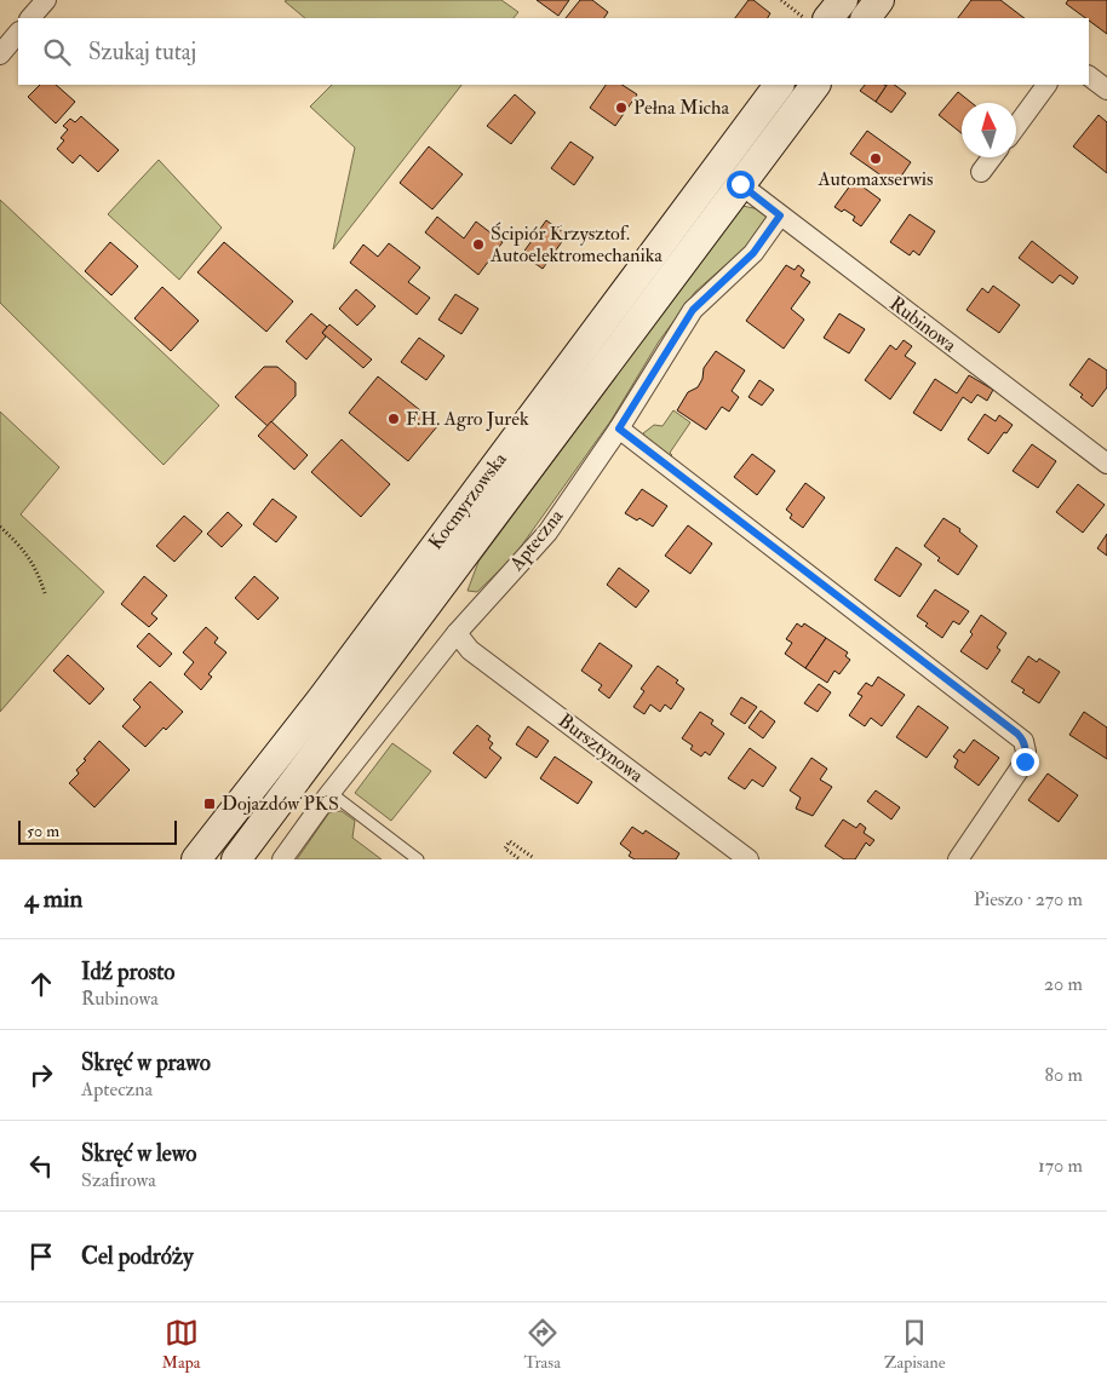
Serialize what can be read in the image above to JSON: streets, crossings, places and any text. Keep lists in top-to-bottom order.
{
  "streets": {
    "main road": ["Kocmyrzowska"],
    "street": ["Rubinowa", "Apteczna", "Bursztynowa"]
  },
  "crossings": [
    ["Rubinowa", "Kocmyrzowska"],
    ["Rubinowa", "Apteczna"],
    ["Apteczna", "Bursztynowa"]
  ],
  "places": {
    "other": [
      "Pełna Micha",
      "Automaxserwis",
      "Ścipiór Krzysztof. Autoelektromechanika",
      "F.H. Agro Jurek"
    ],
    "transit": ["Dojazdów PKS"]
  },
  "scale_bar": "50 m",
  "north": "top",
  "page": {
    "search": "Szukaj tutaj",
    "scale": "50 m",
    "heading": ["4 min", "Pieszo · 270 m"],
    "list": [
      ["Idź prosto", "Rubinowa", "20 m"],
      ["Skręć w prawo", "Apteczna", "80 m"],
      ["Skręć w lewo", "Szafirowa", "170 m"],
      "Cel podróży"
    ],
    "nav": ["Mapa", "Trasa", "Zapisane"]
  }
}
